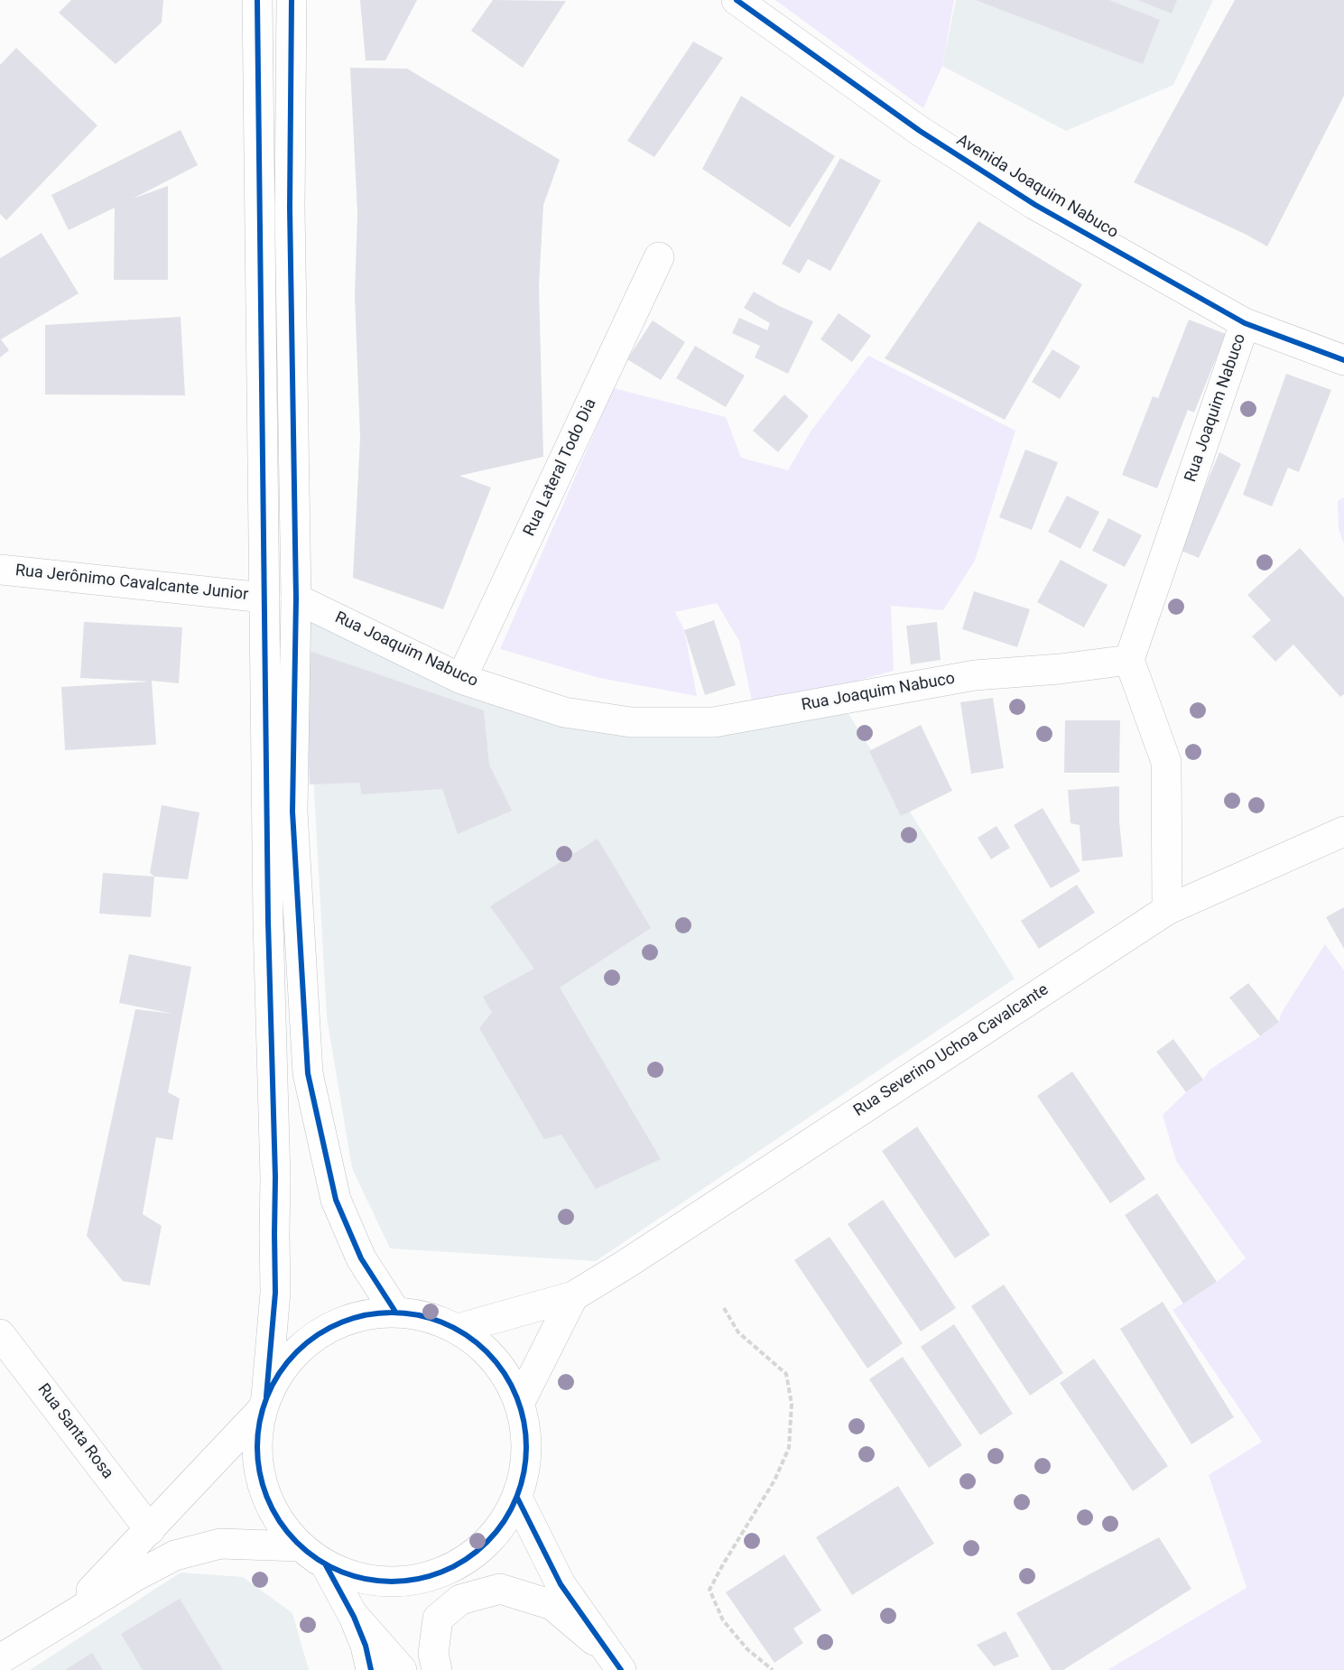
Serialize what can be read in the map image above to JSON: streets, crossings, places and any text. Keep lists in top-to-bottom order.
{
  "streets": {
    "main road": [
      "Avenida Joaquim Nabuco",
      "Rua Joaquim Nabuco",
      "Rua Lateral Todo Dia",
      "Rua Jerônimo Cavalcante Junior",
      "Rua Severino Uchoa Cavalcante",
      "Rua Santa Rosa"
    ]
  },
  "crossings": [
    ["Avenida Joaquim Nabuco", "Rua Joaquim Nabuco"],
    ["Rua Joaquim Nabuco", "Rua Lateral Todo Dia"]
  ]
}
